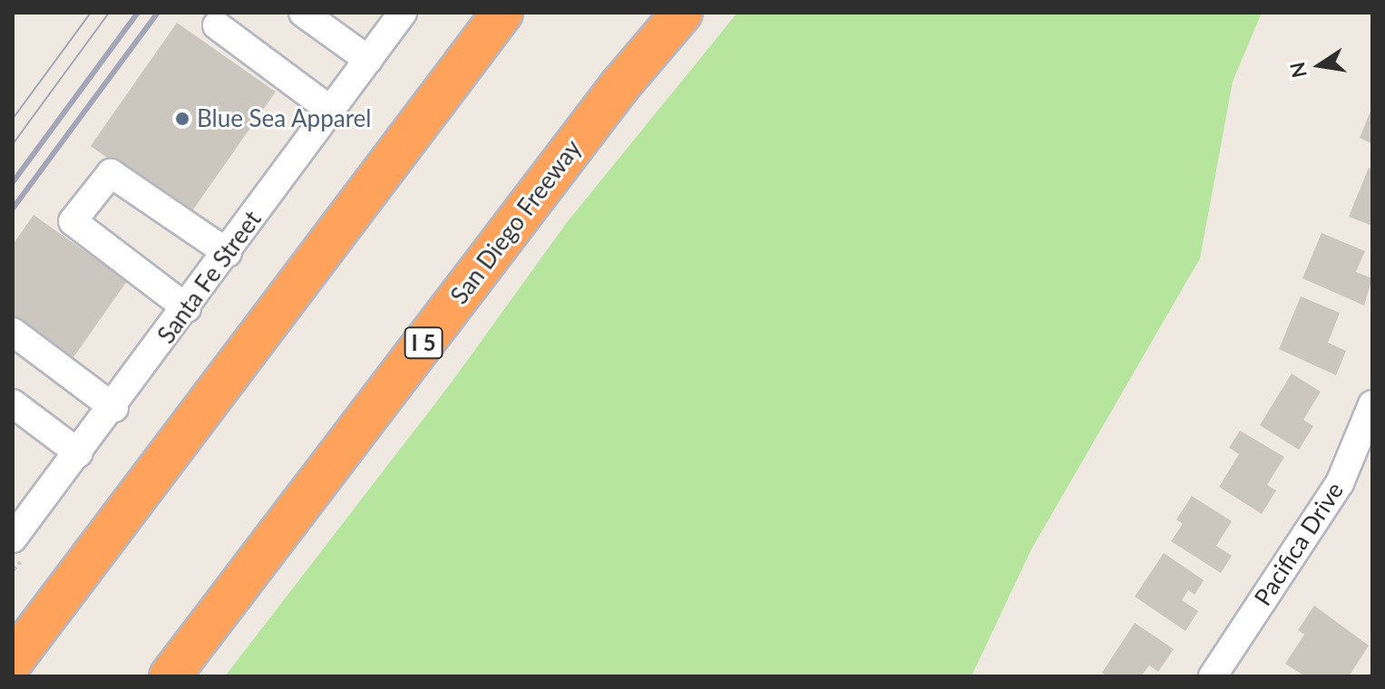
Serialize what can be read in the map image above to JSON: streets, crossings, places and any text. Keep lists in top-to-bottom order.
{
  "streets": {
    "highway": ["San Diego Freeway", "I 5"],
    "street": ["Santa Fe Street", "Pacifica Drive"]
  },
  "places": ["Blue Sea Apparel"],
  "north": "left"
}
